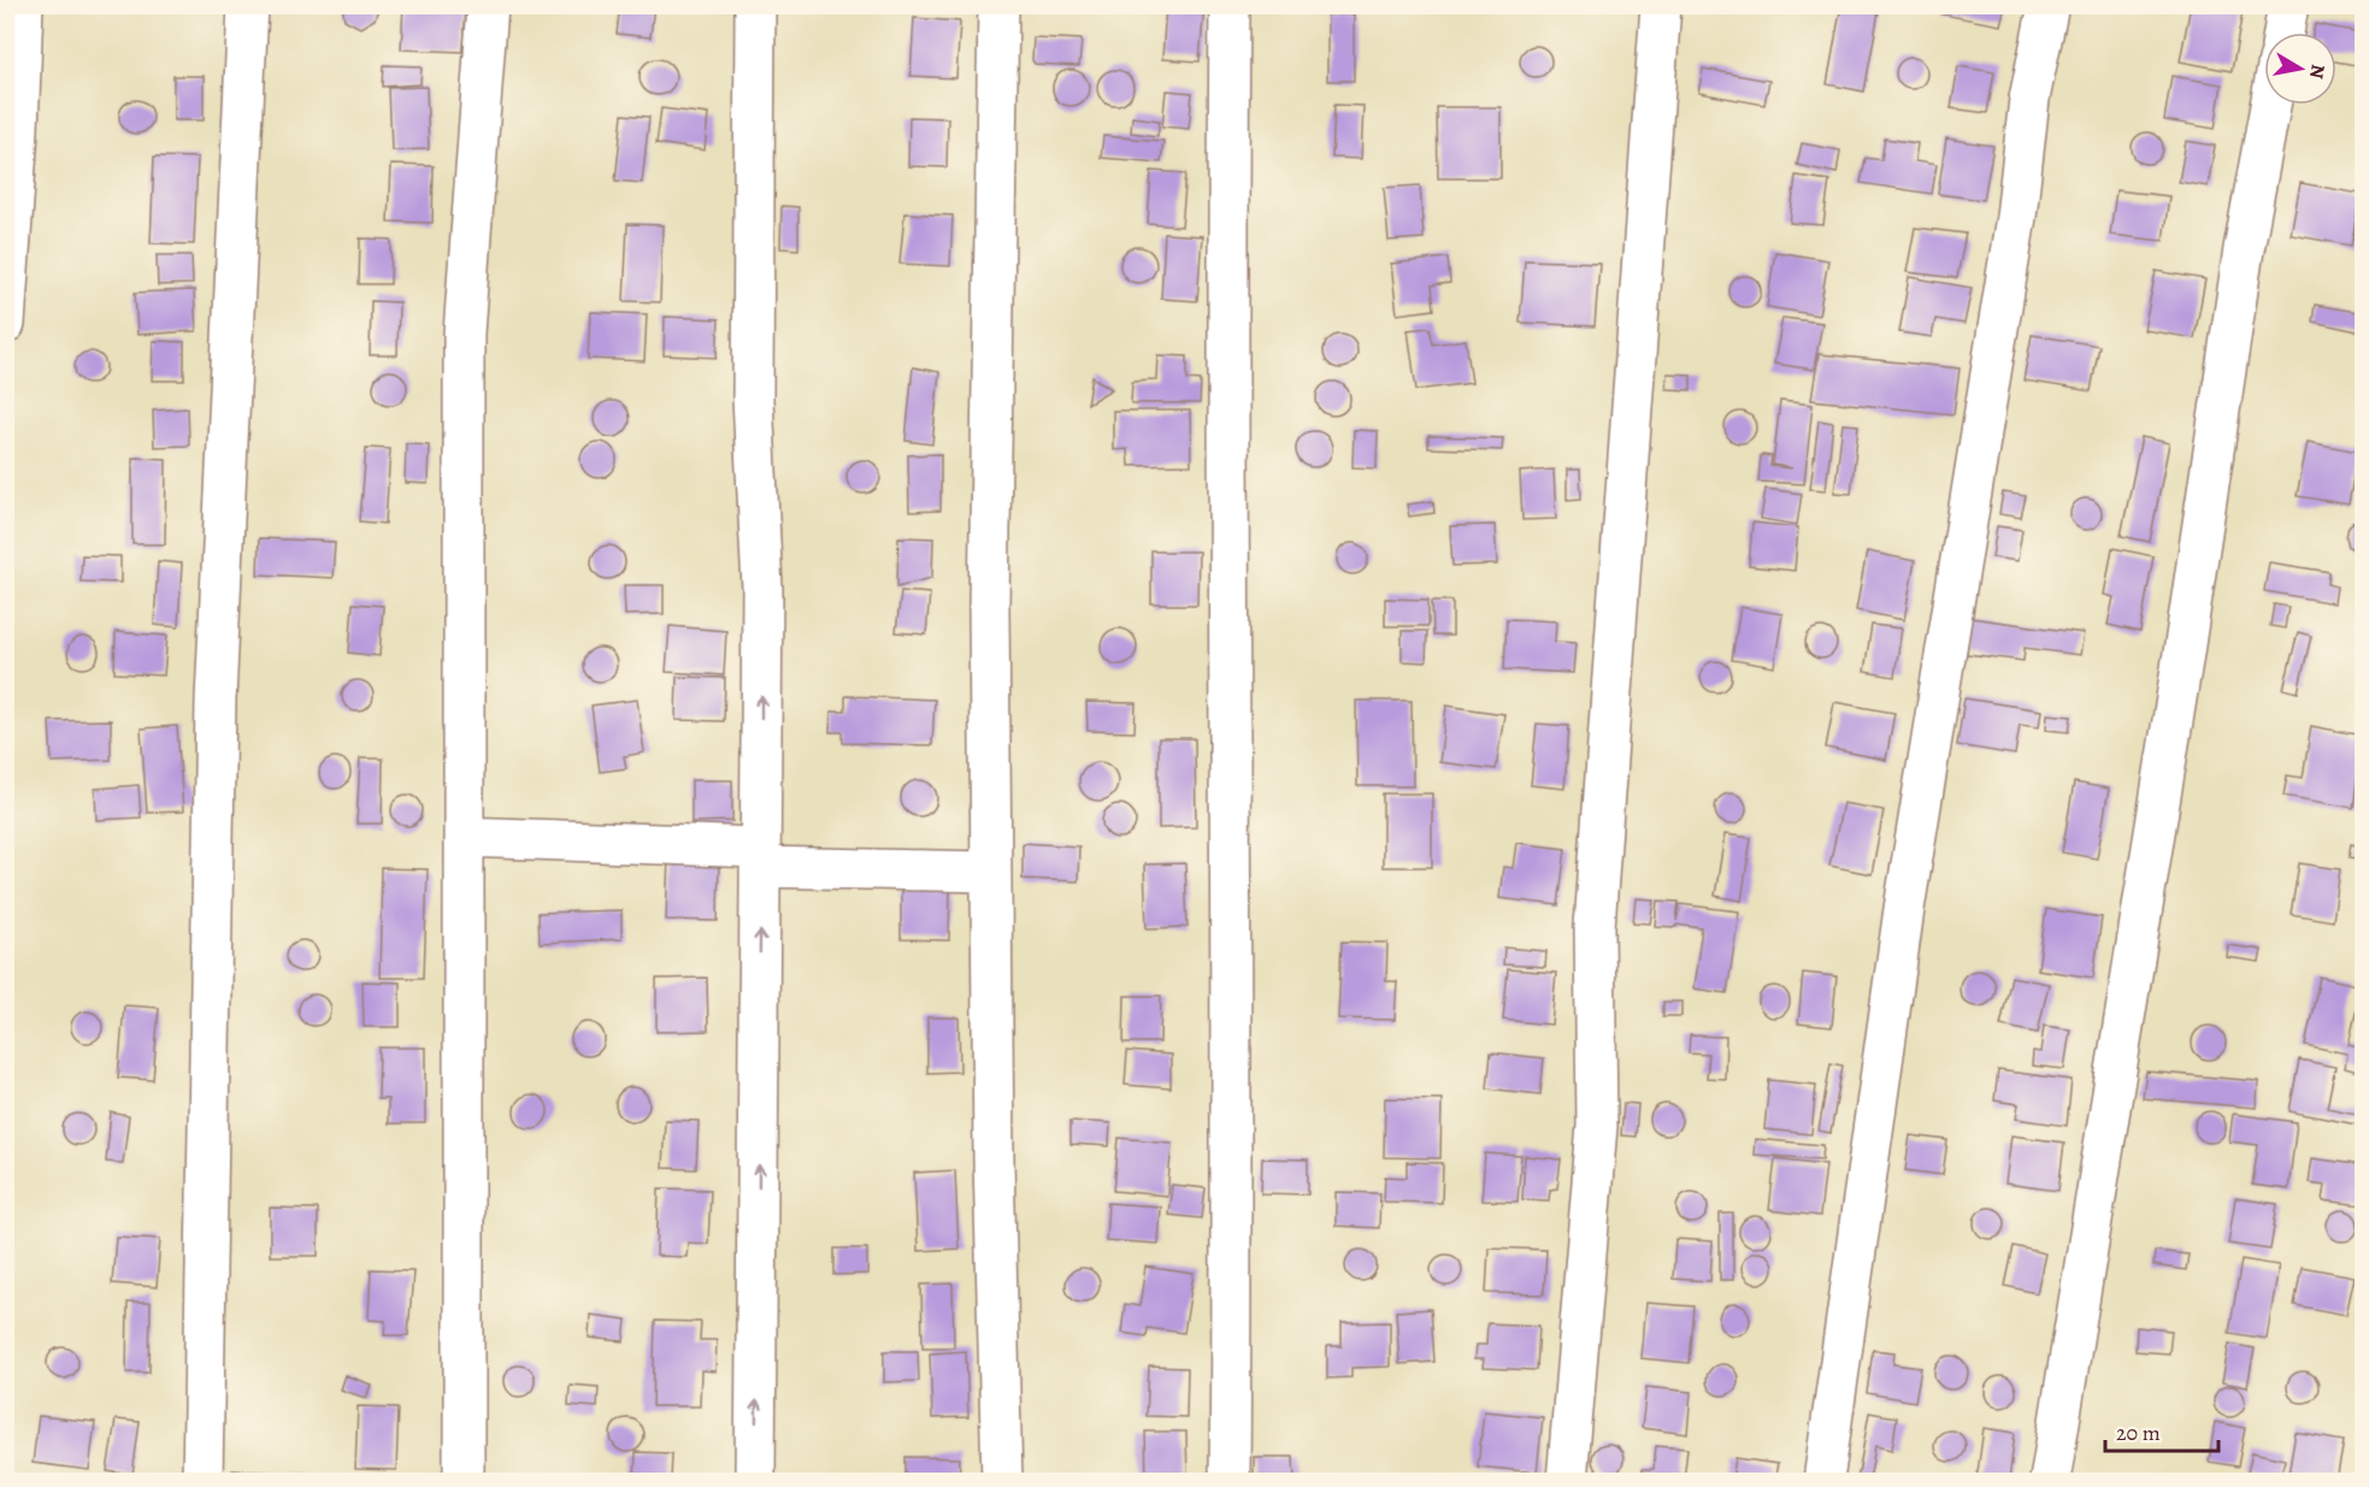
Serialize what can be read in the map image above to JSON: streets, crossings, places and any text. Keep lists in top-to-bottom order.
{
  "scale_bar": "20 m",
  "north": "right"
}
